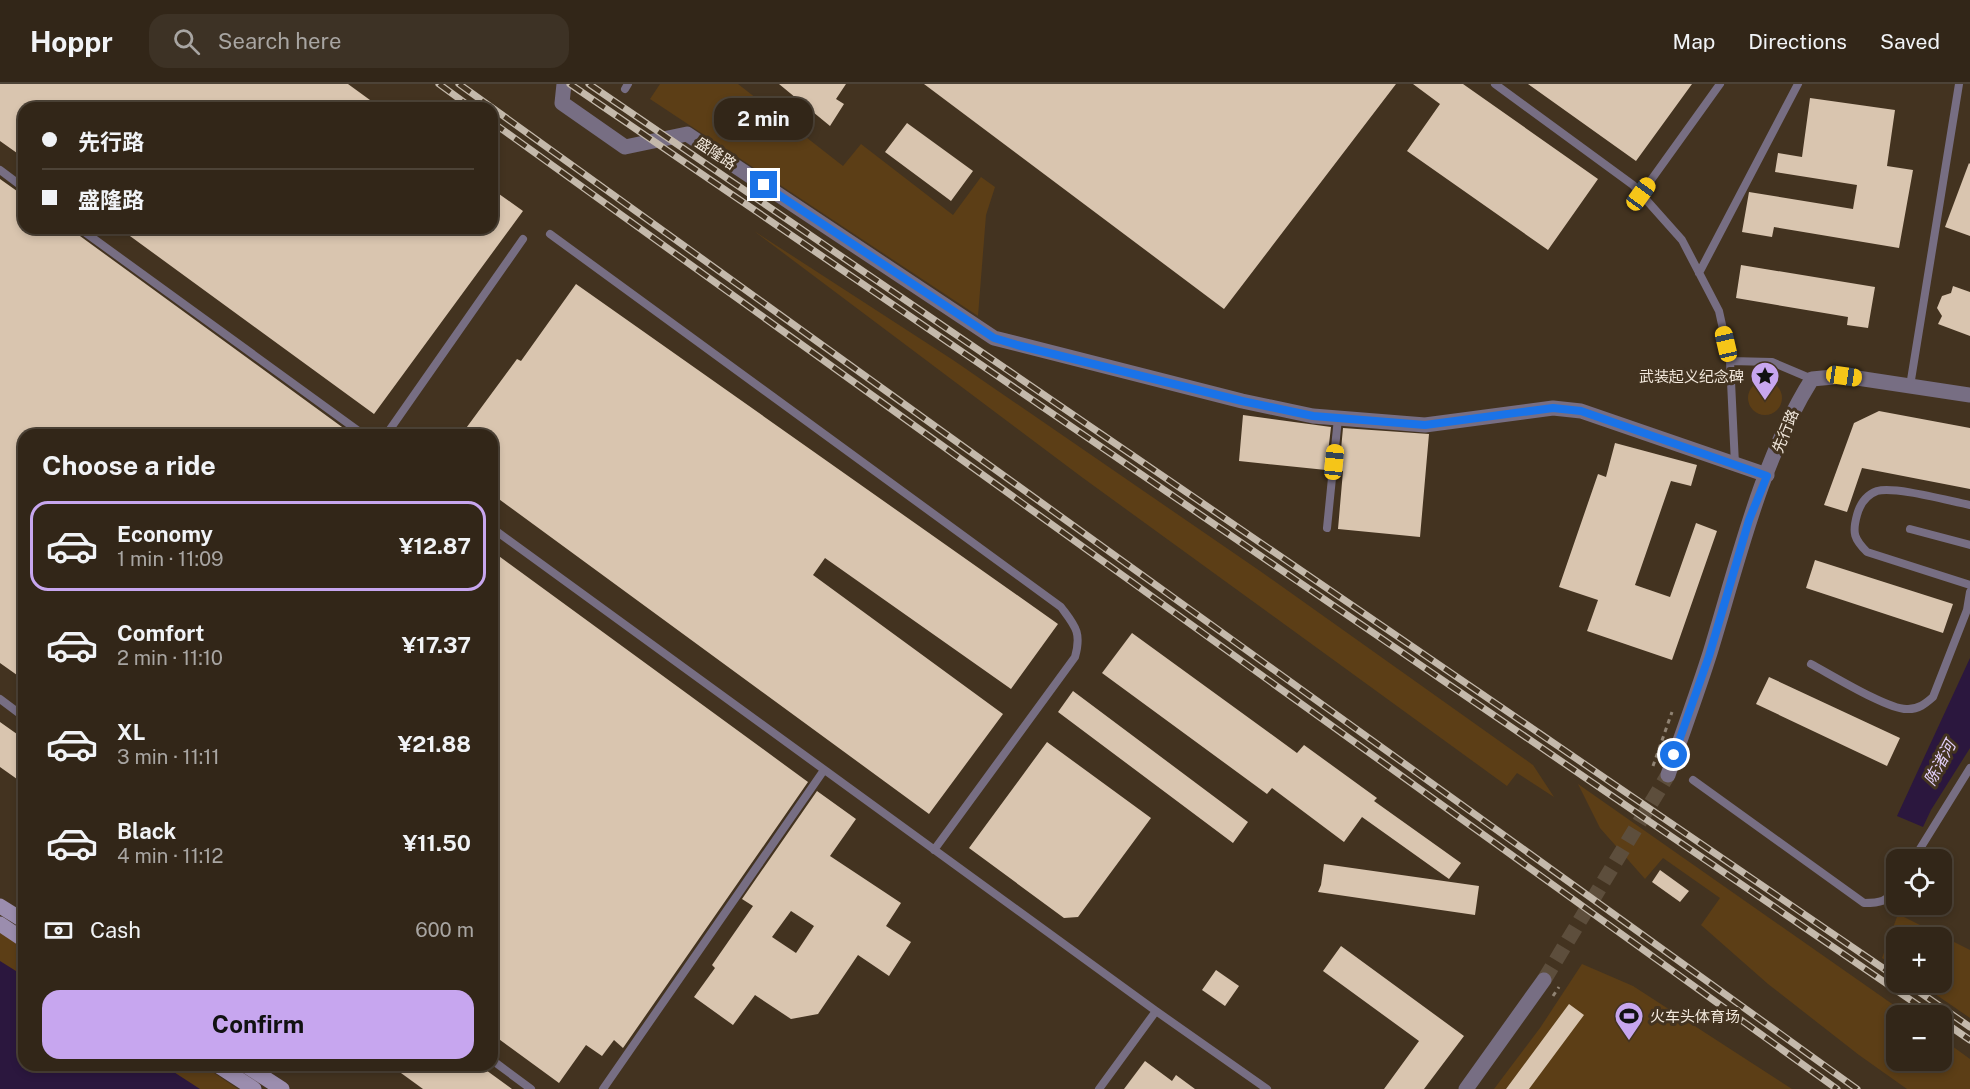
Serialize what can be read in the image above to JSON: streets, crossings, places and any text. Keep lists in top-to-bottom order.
{
  "streets": {
    "street": ["盛隆路", "先行路"]
  },
  "crossings": [
    ["盛隆路", "先行路"]
  ],
  "water": ["陈渚河"],
  "places": {
    "place": ["武装起义纪念碑"],
    "sports": ["火车头体育场"]
  },
  "page": {
    "header": "Hoppr",
    "search": "Search here",
    "nav": ["Map", "Directions", "Saved"],
    "bubble": "2 min",
    "banner": ["先行路", "盛隆路"],
    "heading": "Choose a ride",
    "list": [
      {
        "name": "Economy",
        "note": "1 min · 11:09",
        "value": "¥12.87"
      },
      {
        "name": "Comfort",
        "note": "2 min · 11:10",
        "value": "¥17.37"
      },
      {
        "name": "XL",
        "note": "3 min · 11:11",
        "value": "¥21.88"
      },
      {
        "name": "Black",
        "note": "4 min · 11:12",
        "value": "¥11.50"
      }
    ],
    "map_buttons": ["+", "−"],
    "pay": ["Cash", "600 m"],
    "buttons": "Confirm"
  }
}
